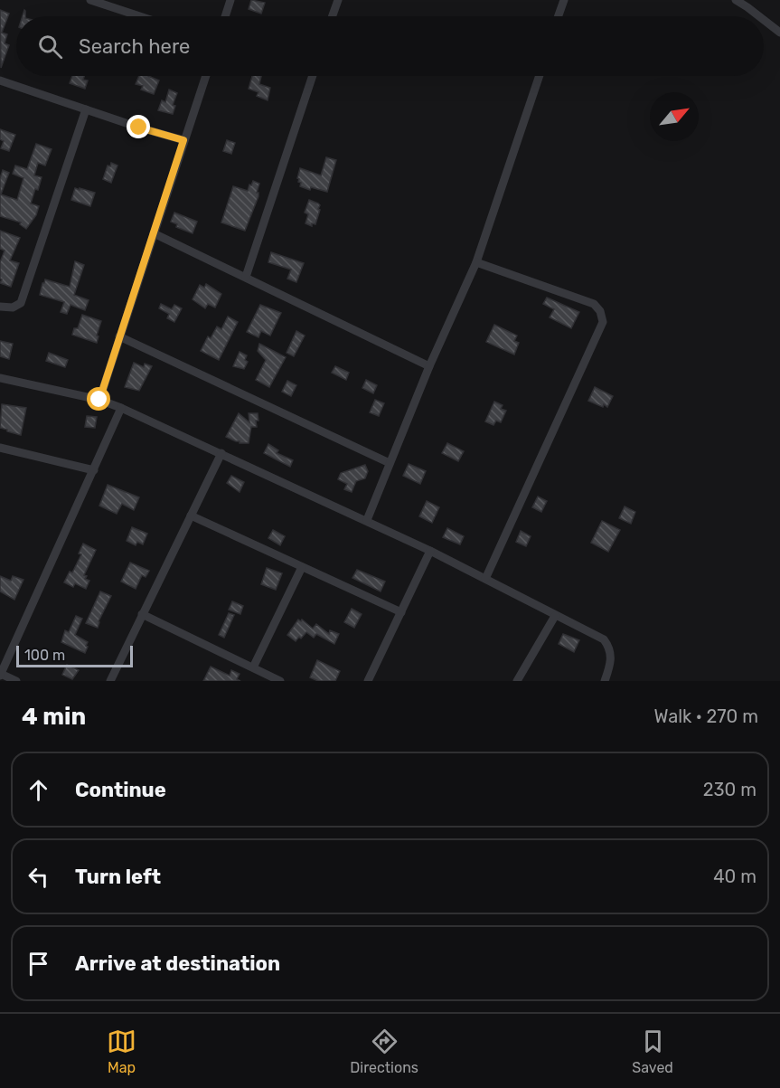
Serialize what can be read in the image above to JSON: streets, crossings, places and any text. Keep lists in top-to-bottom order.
{
  "scale_bar": "100 m",
  "north": "top right",
  "page": {
    "search": "Search here",
    "scale": "100 m",
    "heading": ["4 min", "Walk · 270 m"],
    "list": [
      ["Continue", "230 m"],
      ["Turn left", "40 m"],
      "Arrive at destination"
    ],
    "nav": ["Map", "Directions", "Saved"]
  }
}
